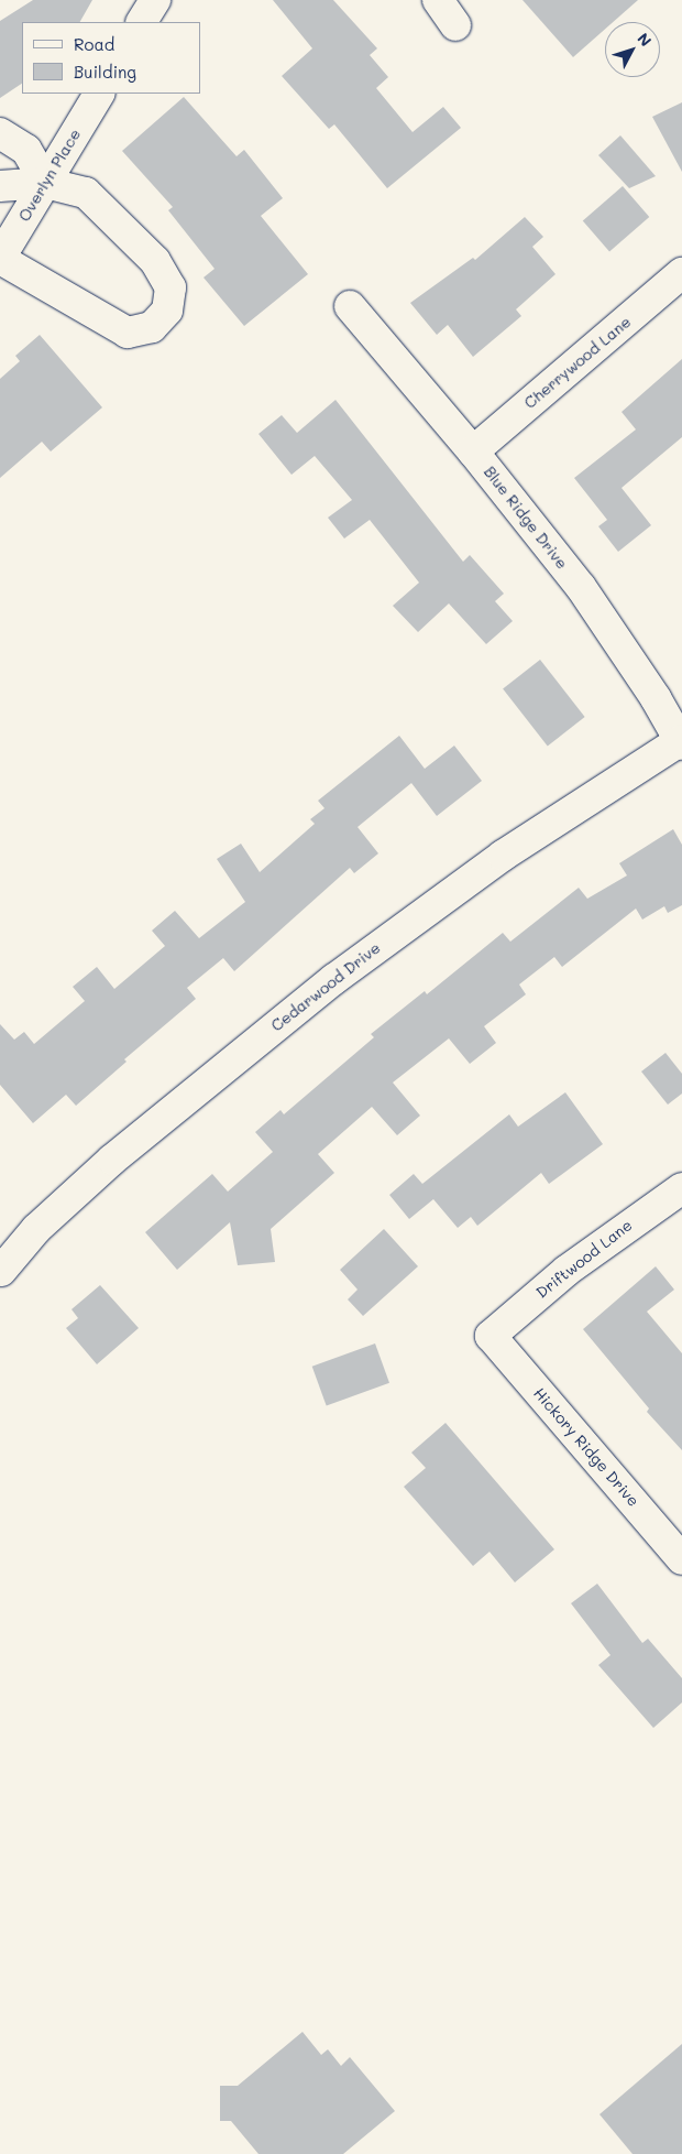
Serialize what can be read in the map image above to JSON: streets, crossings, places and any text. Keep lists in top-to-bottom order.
{
  "streets": {
    "street": [
      "Overlyn Place",
      "Cherrywood Lane",
      "Blue Ridge Drive",
      "Cedarwood Drive",
      "Driftwood Lane",
      "Hickory Ridge Drive"
    ]
  },
  "crossings": [
    ["Cherrywood Lane", "Blue Ridge Drive"],
    ["Blue Ridge Drive", "Cedarwood Drive"],
    ["Driftwood Lane", "Hickory Ridge Drive"]
  ],
  "legend": ["Road", "Building"],
  "north": "top right"
}
